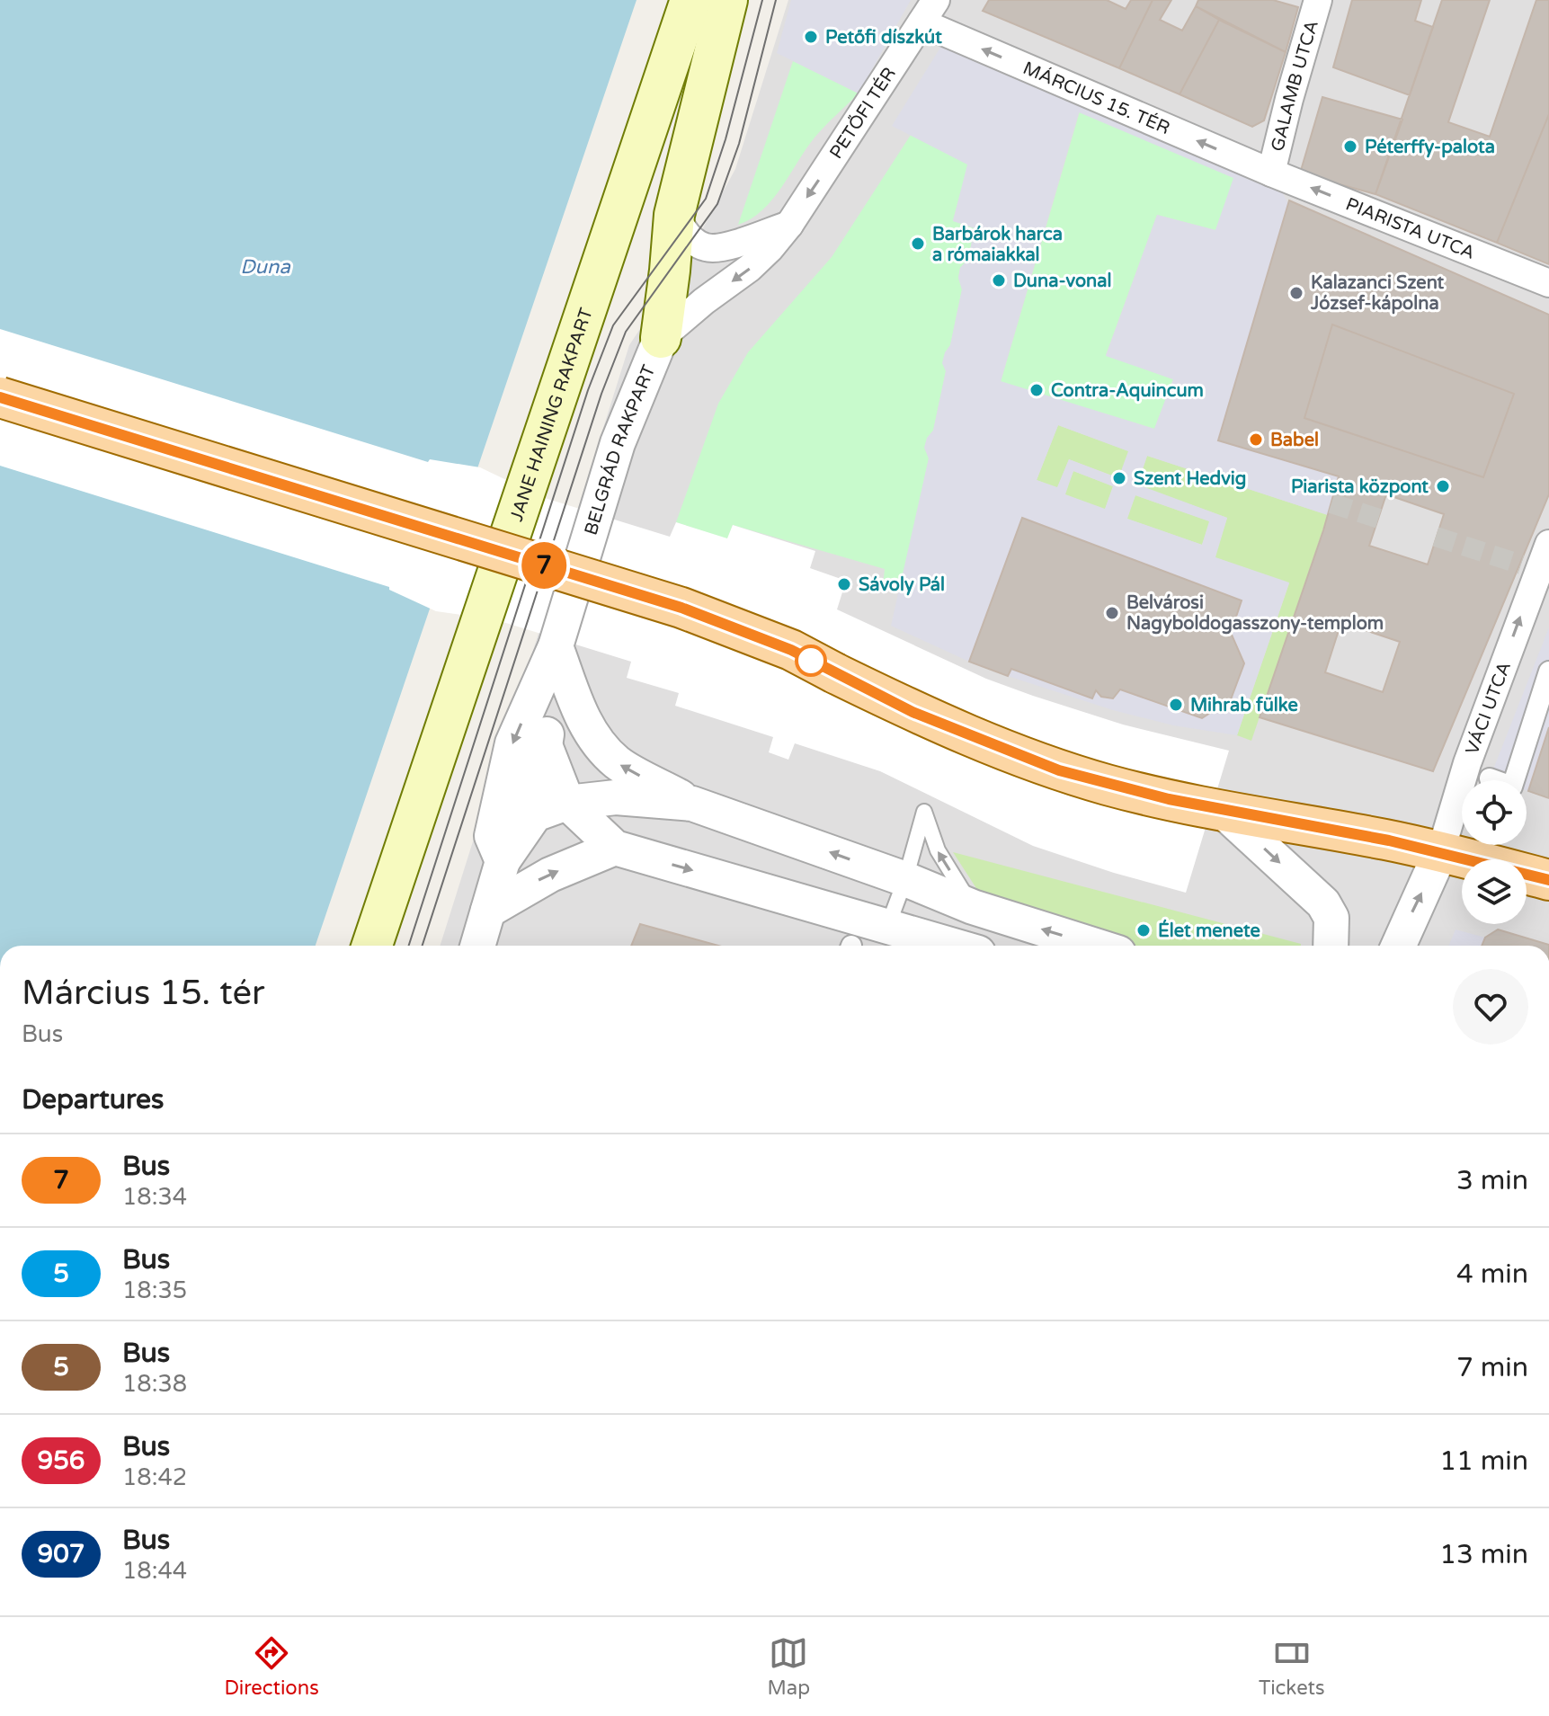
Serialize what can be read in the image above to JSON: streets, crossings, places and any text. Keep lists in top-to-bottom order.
{
  "streets": {
    "main road": ["JANE HAINING RAKPART"],
    "street": [
      "GALAMB UTCA",
      "MÁRCIUS 15. TÉR",
      "PETŐFI TÉR",
      "PIARISTA UTCA",
      "BELGRÁD RAKPART",
      "VÁCI UTCA"
    ]
  },
  "crossings": [
    ["GALAMB UTCA", "MÁRCIUS 15. TÉR"],
    ["GALAMB UTCA", "PIARISTA UTCA"],
    ["MÁRCIUS 15. TÉR", "PETŐFI TÉR"],
    ["MÁRCIUS 15. TÉR", "PIARISTA UTCA"],
    ["PETŐFI TÉR", "BELGRÁD RAKPART"]
  ],
  "one_way": [
    "MÁRCIUS 15. TÉR",
    "PETŐFI TÉR",
    "PIARISTA UTCA",
    "VÁCI UTCA"
  ],
  "water": ["Duna"],
  "places": [
    "Petőfi díszkút",
    "Péterffy-palota",
    "Barbárok harca a rómaiakkal",
    "Duna-vonal",
    "Kalazanci Szent József-kápolna",
    "Contra-Aquincum",
    "Babel",
    "Szent Hedvig",
    "Piarista központ",
    "Sávoly Pál",
    "Belvárosi Nagyboldogasszony-templom",
    "Mihrab fülke",
    "Élet menete"
  ],
  "lines": ["bus line 7"],
  "page": {
    "on_map": "7",
    "heading": [
      ["Március 15. tér", "Bus"],
      "Departures"
    ],
    "list": [
      {
        "mark": "7",
        "name": "Bus",
        "note": "18:34",
        "value": "3 min"
      },
      {
        "mark": "5",
        "name": "Bus",
        "note": "18:35",
        "value": "4 min"
      },
      {
        "mark": "5",
        "name": "Bus",
        "note": "18:38",
        "value": "7 min"
      },
      {
        "mark": "956",
        "name": "Bus",
        "note": "18:42",
        "value": "11 min"
      },
      {
        "mark": "907",
        "name": "Bus",
        "note": "18:44",
        "value": "13 min"
      }
    ],
    "tabs": ["Directions", "Map", "Tickets"]
  }
}
